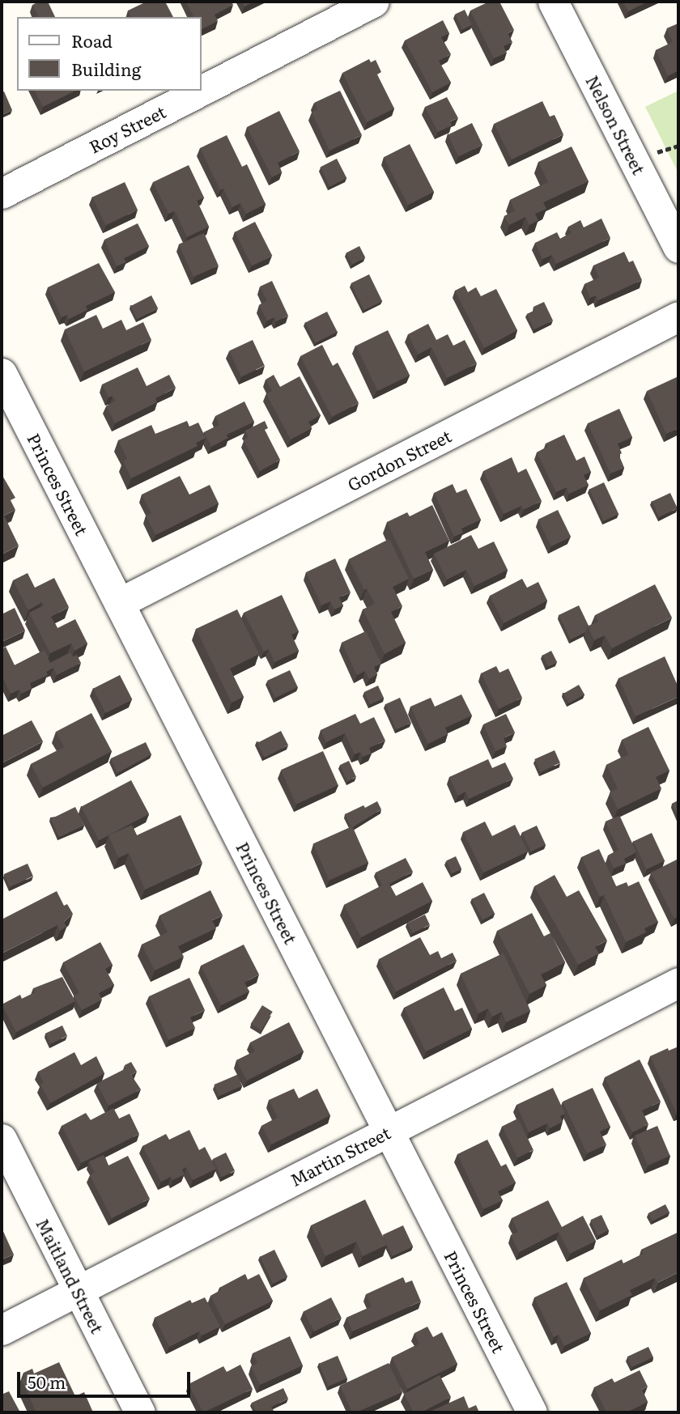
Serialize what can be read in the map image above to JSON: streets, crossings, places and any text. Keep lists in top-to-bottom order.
{
  "streets": {
    "street": [
      "Nelson Street",
      "Roy Street",
      "Gordon Street",
      "Princes Street",
      "Martin Street",
      "Maitland Street"
    ]
  },
  "crossings": [
    ["Gordon Street", "Princes Street"],
    ["Princes Street", "Martin Street"],
    ["Martin Street", "Maitland Street"]
  ],
  "legend": ["Road", "Building"],
  "scale_bar": "50 m"
}
